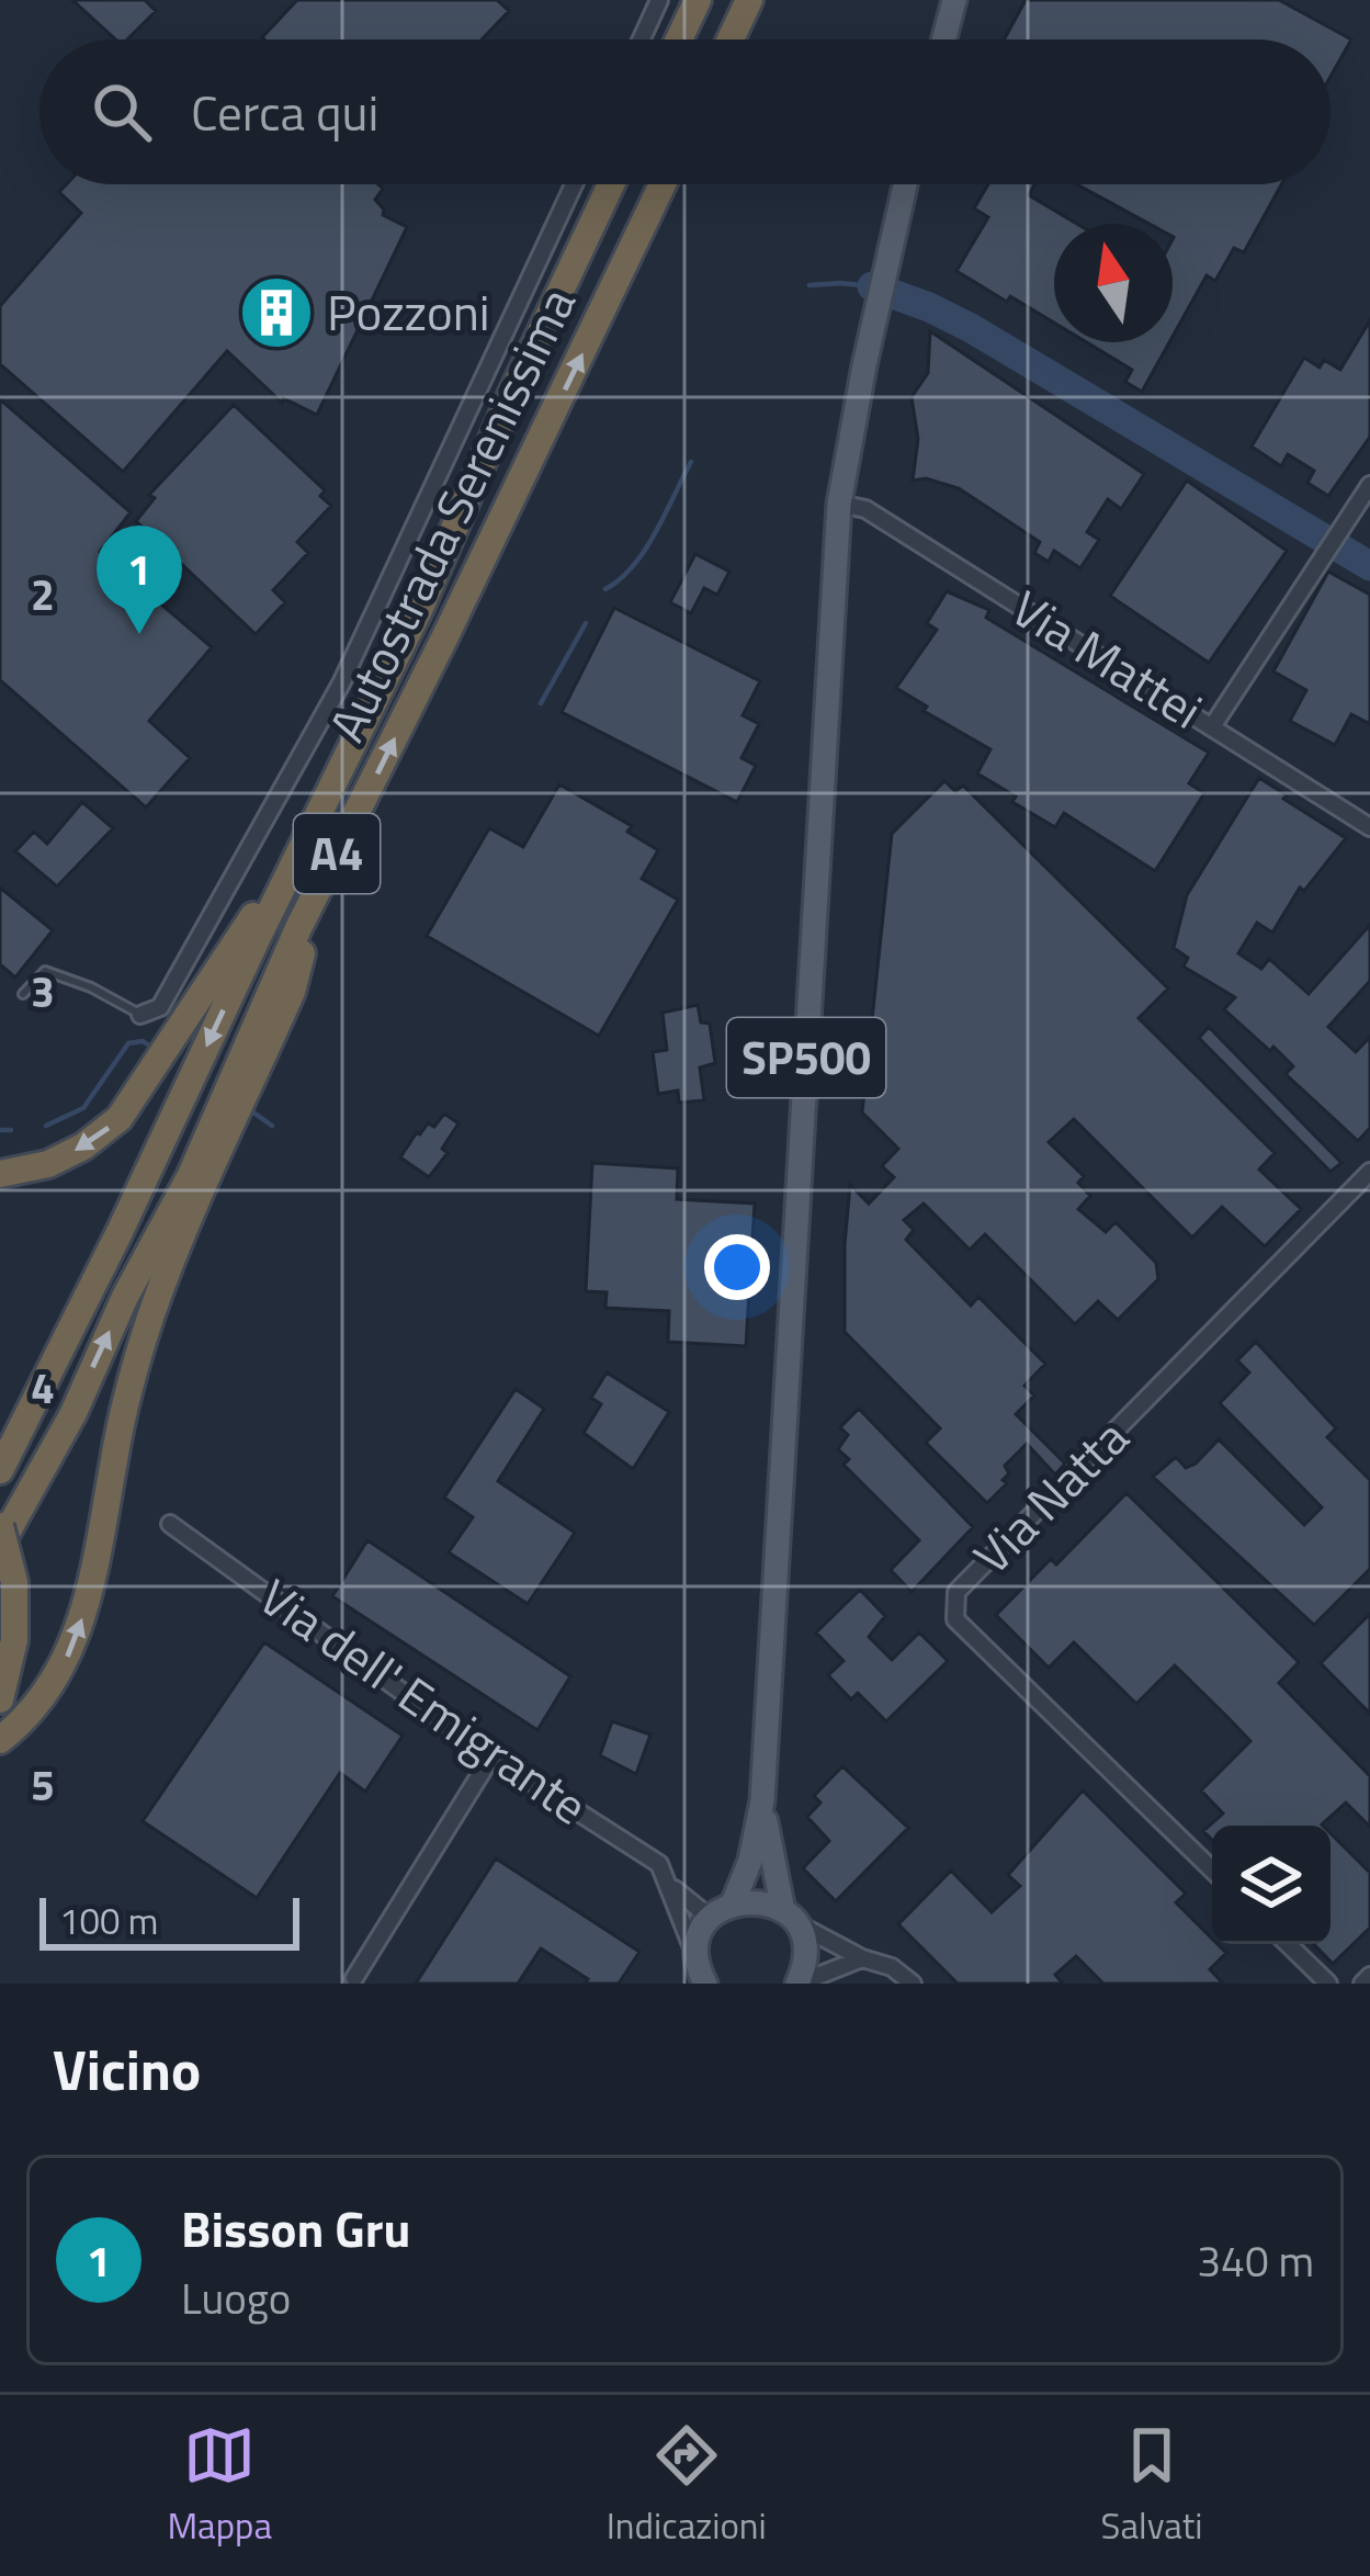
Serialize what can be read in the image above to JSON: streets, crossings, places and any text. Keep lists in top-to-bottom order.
{
  "streets": {
    "highway": ["Autostrada Serenissima", "A4"],
    "main road": ["SP500"],
    "street": ["Via Mattei", "Via Natta", "Via dell' Emigrante"]
  },
  "crossings": [
    ["Via Mattei", "SP500"],
    ["SP500", "Via dell' Emigrante"]
  ],
  "places": {
    "building": ["Pozzoni"]
  },
  "scale_bar": "100 m",
  "north": "top",
  "page": {
    "search": "Cerca qui",
    "pins": "1",
    "scale": "100 m",
    "heading": "Vicino",
    "list": [
      {
        "mark": "1",
        "name": "Bisson Gru",
        "note": "Luogo",
        "value": "340 m"
      }
    ],
    "nav": ["Mappa", "Indicazioni", "Salvati"]
  },
  "grid": {
    "rows": [
      "2",
      "3",
      "4",
      "5"
    ]
  }
}
